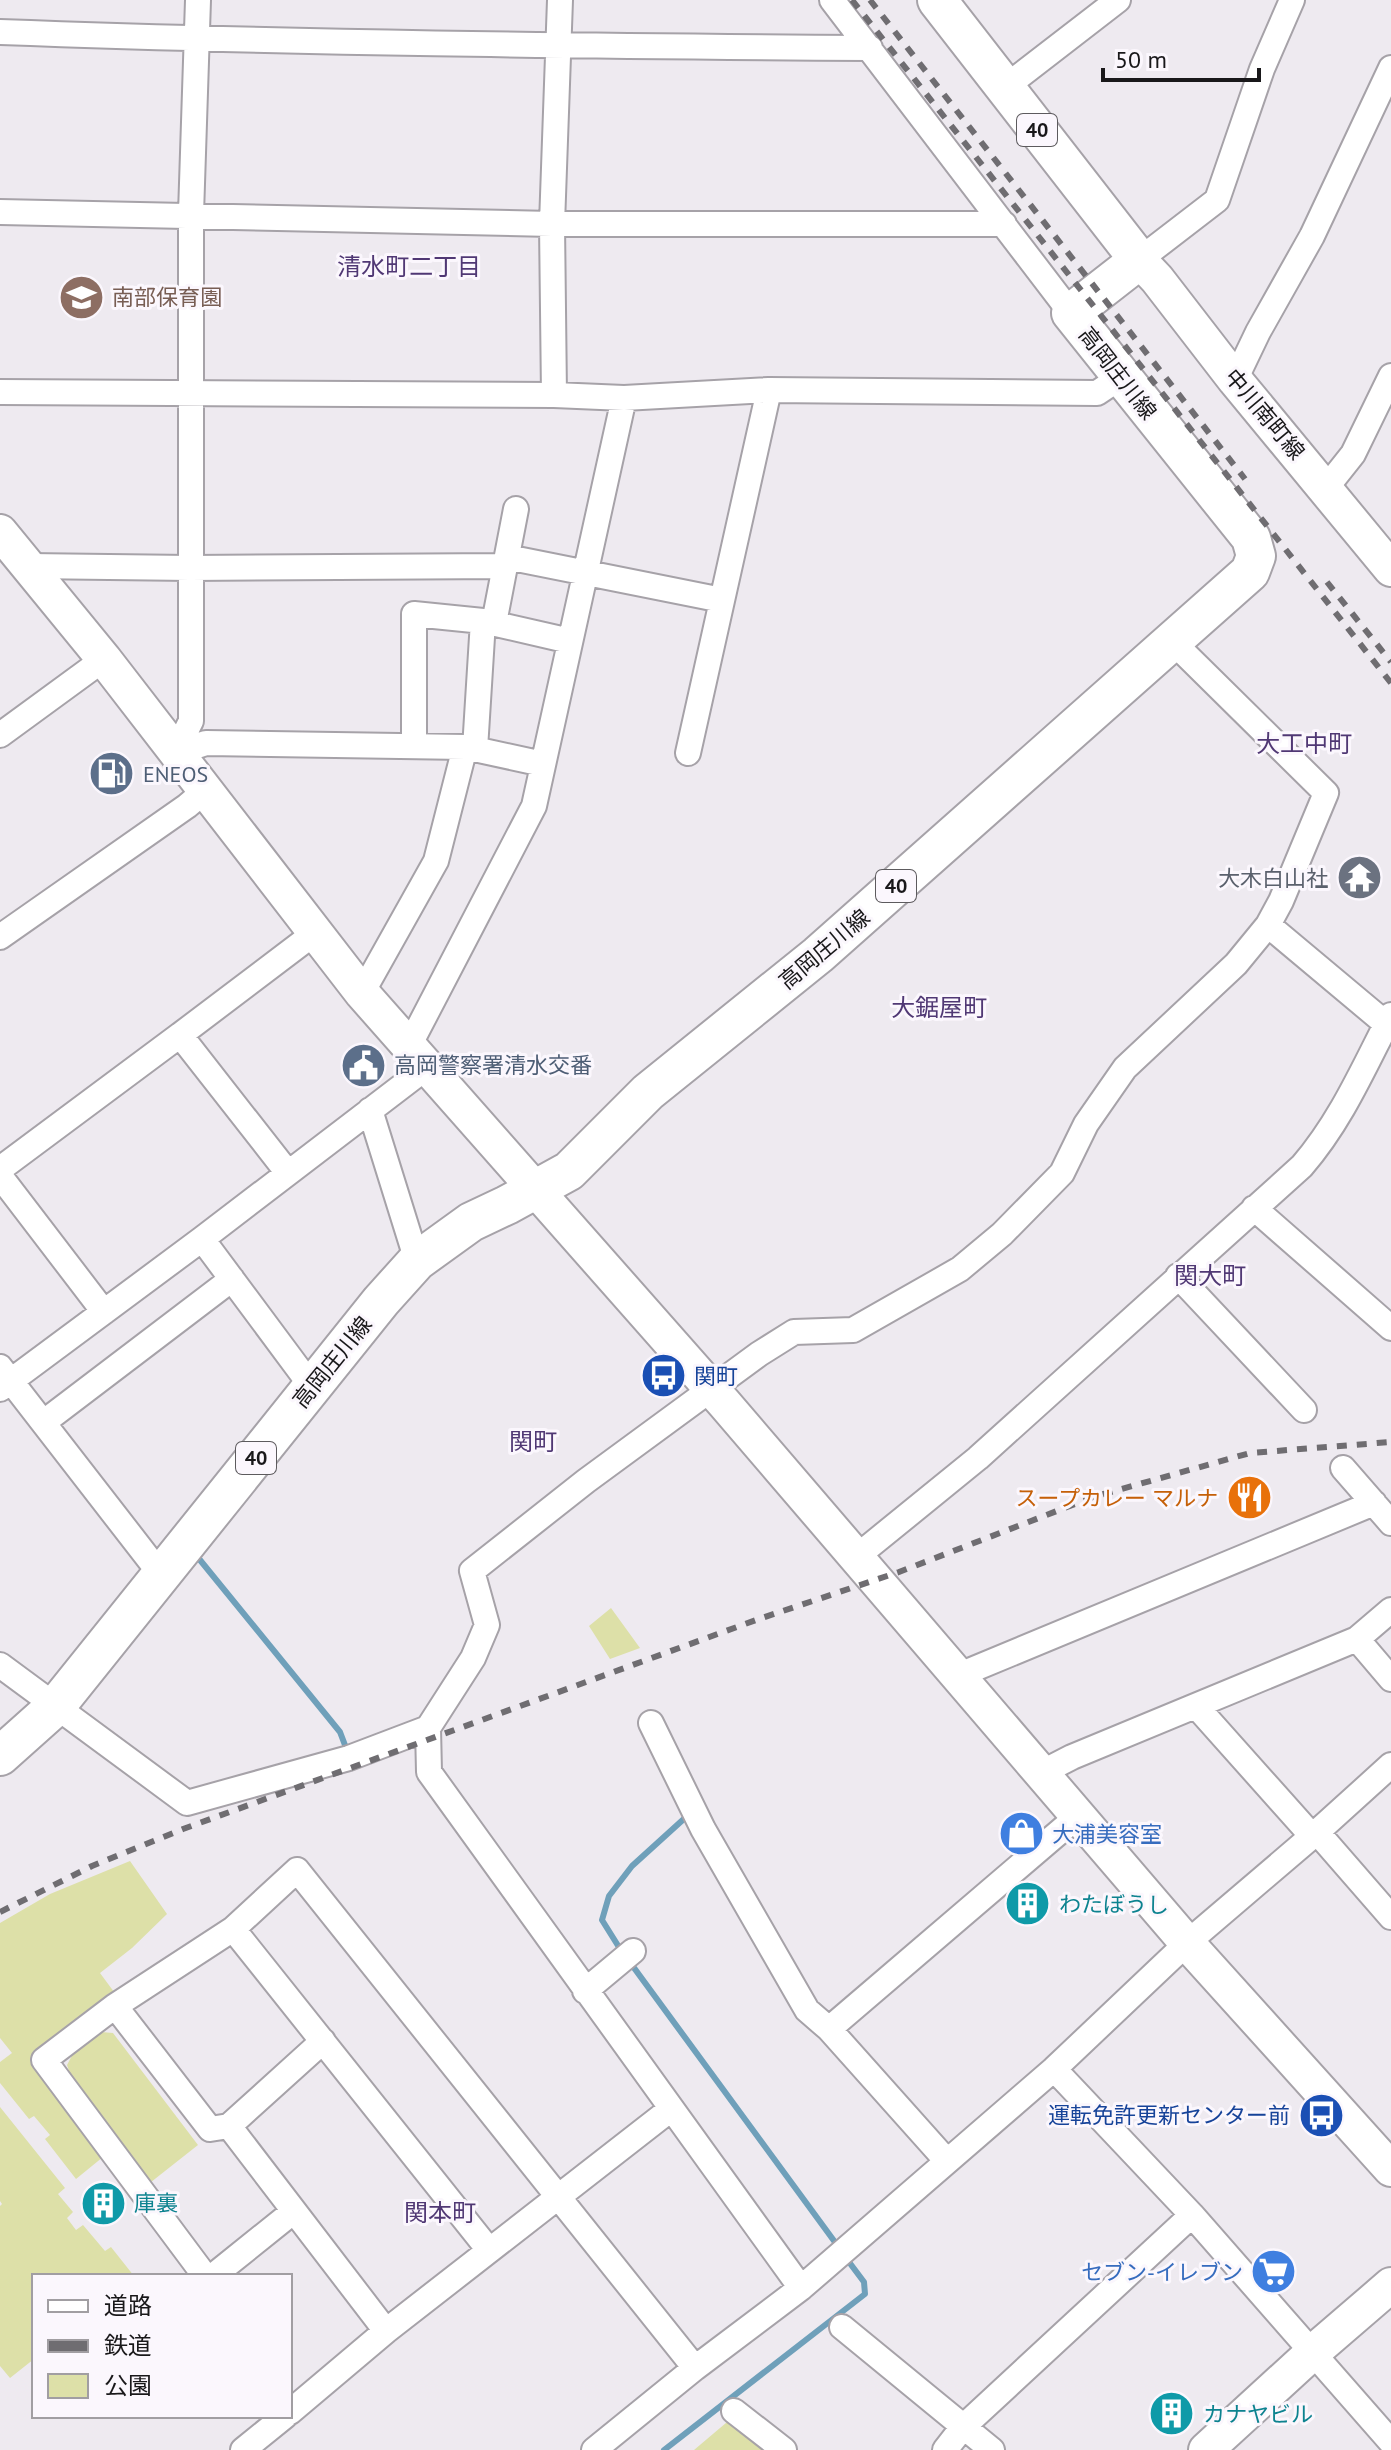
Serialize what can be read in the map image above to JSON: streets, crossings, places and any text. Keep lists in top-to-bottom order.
{
  "streets": {
    "main road": ["40", "高岡庄川線"],
    "street": ["中川南町線"]
  },
  "crossings": [
    ["40", "高岡庄川線"],
    ["40", "中川南町線"],
    ["高岡庄川線", "中川南町線"]
  ],
  "districts": [
    "清水町二丁目",
    "大工中町",
    "大鋸屋町",
    "関大町",
    "関町",
    "関本町"
  ],
  "places": {
    "school or university": ["南部保育園"],
    "fuel station": ["ENEOS"],
    "temple": ["大木白山社"],
    "public building": ["高岡警察署清水交番"],
    "bus stop": ["関町", "運転免許更新センター前"],
    "restaurant": ["スープカレー マルナ"],
    "shop": ["大浦美容室"],
    "building": ["わたぼうし", "庫裏", "カナヤビル"],
    "supermarket": ["セブン-イレブン"]
  },
  "legend": ["道路", "鉄道", "公園"],
  "scale_bar": "50 m"
}
